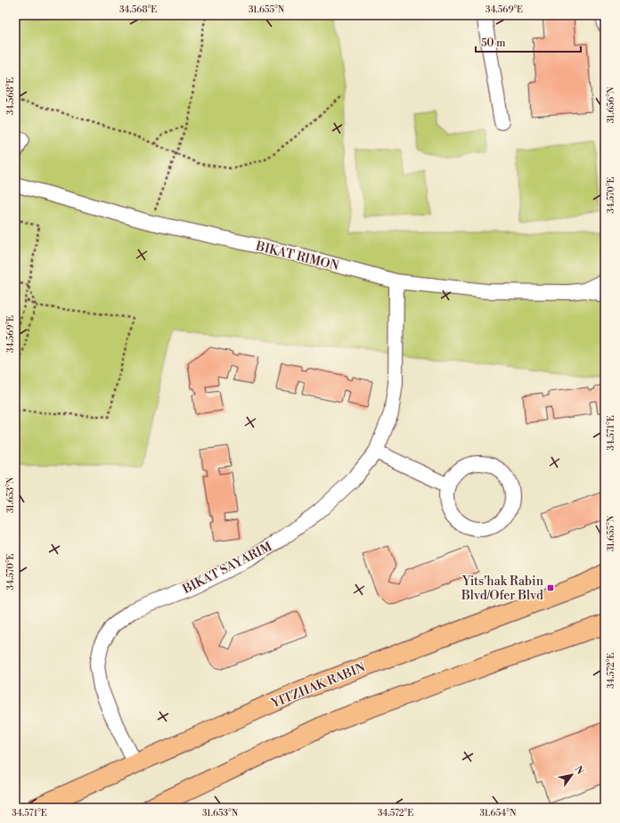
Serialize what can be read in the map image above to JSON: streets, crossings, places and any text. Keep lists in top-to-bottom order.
{
  "streets": {
    "main road": ["YITZHAK RABIN"],
    "street": ["BIKAT RIMON", "BIKAT SAYARIM"]
  },
  "crossings": [
    ["BIKAT RIMON", "BIKAT SAYARIM"],
    ["BIKAT SAYARIM", "YITZHAK RABIN"]
  ],
  "places": {
    "transit": ["Yits'hak Rabin Blvd/Ofer Blvd"]
  },
  "scale_bar": "50 m",
  "north": "top right",
  "coordinates": [
    "34.568°E",
    "31.655°N",
    "34.569°E",
    "31.656°N",
    "34.570°E",
    "34.571°E",
    "31.653°N",
    "34.572°E",
    "31.654°N"
  ]
}
